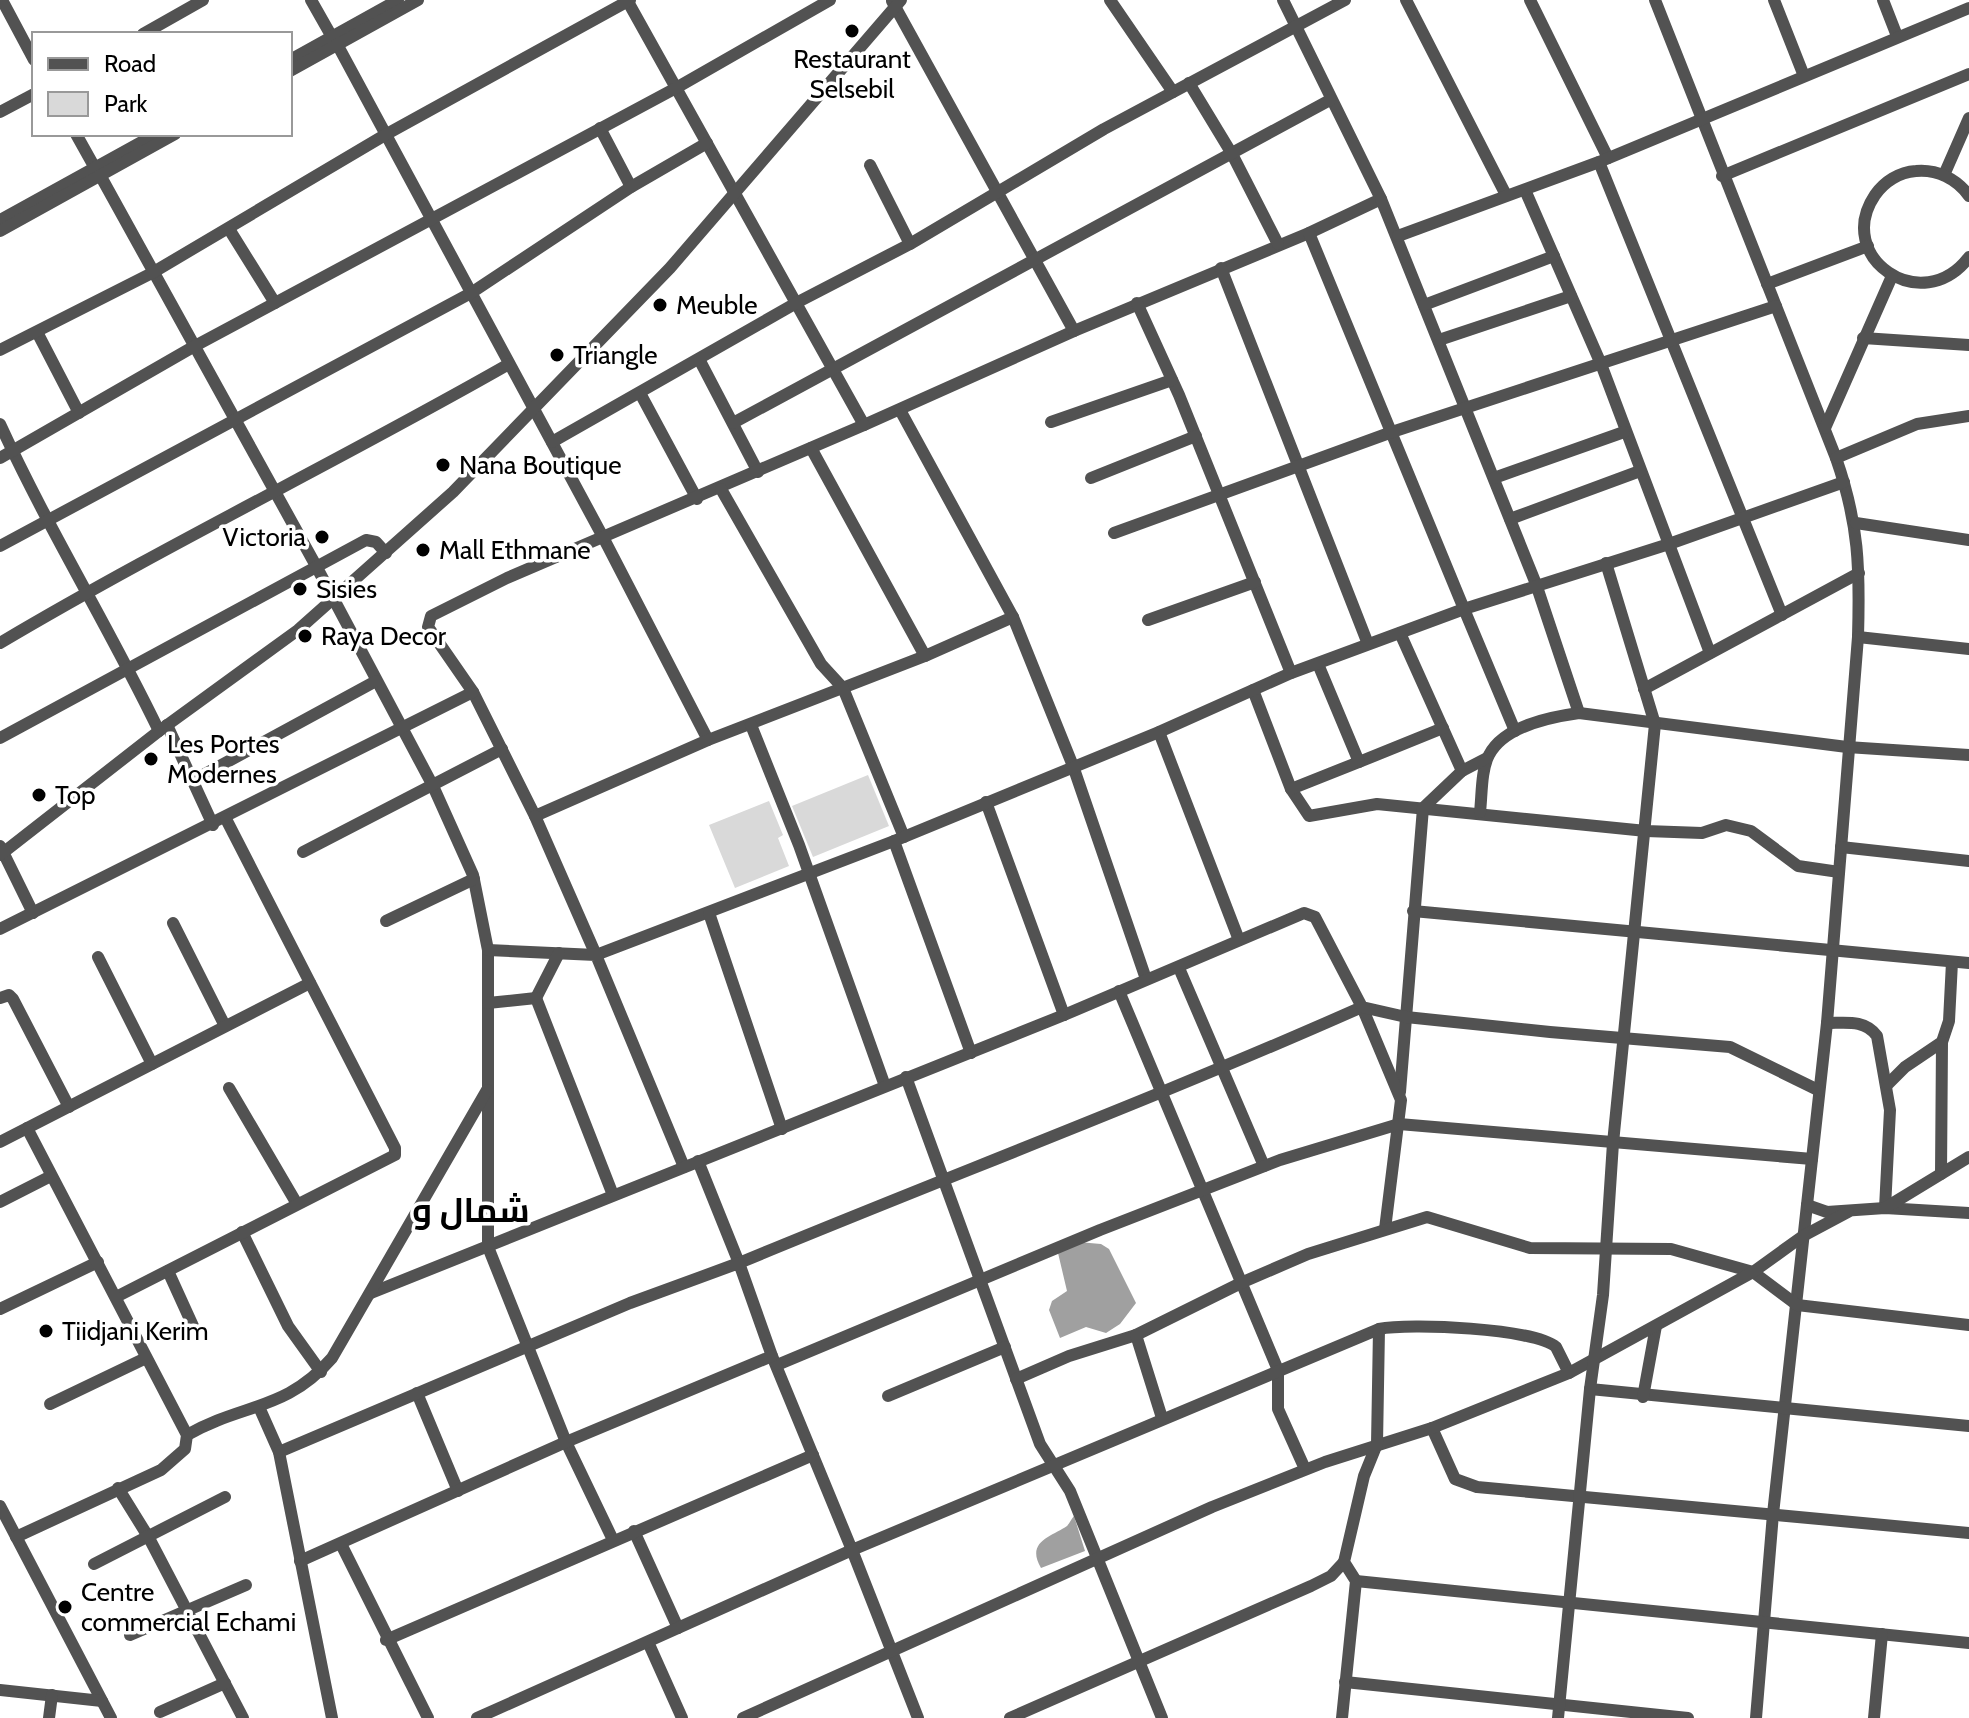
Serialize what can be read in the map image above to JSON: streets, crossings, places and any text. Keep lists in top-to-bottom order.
{
  "districts": ["شمال و"],
  "places": [
    "Restaurant Selsebil",
    "Meuble",
    "Triangle",
    "Nana Boutique",
    "Victoria",
    "Mall Ethmane",
    "Sisies",
    "Raya Decor",
    "Les Portes Modernes",
    "Top",
    "Tiidjani Kerim",
    "Centre commercial Echami"
  ],
  "legend": ["Road", "Park"]
}
